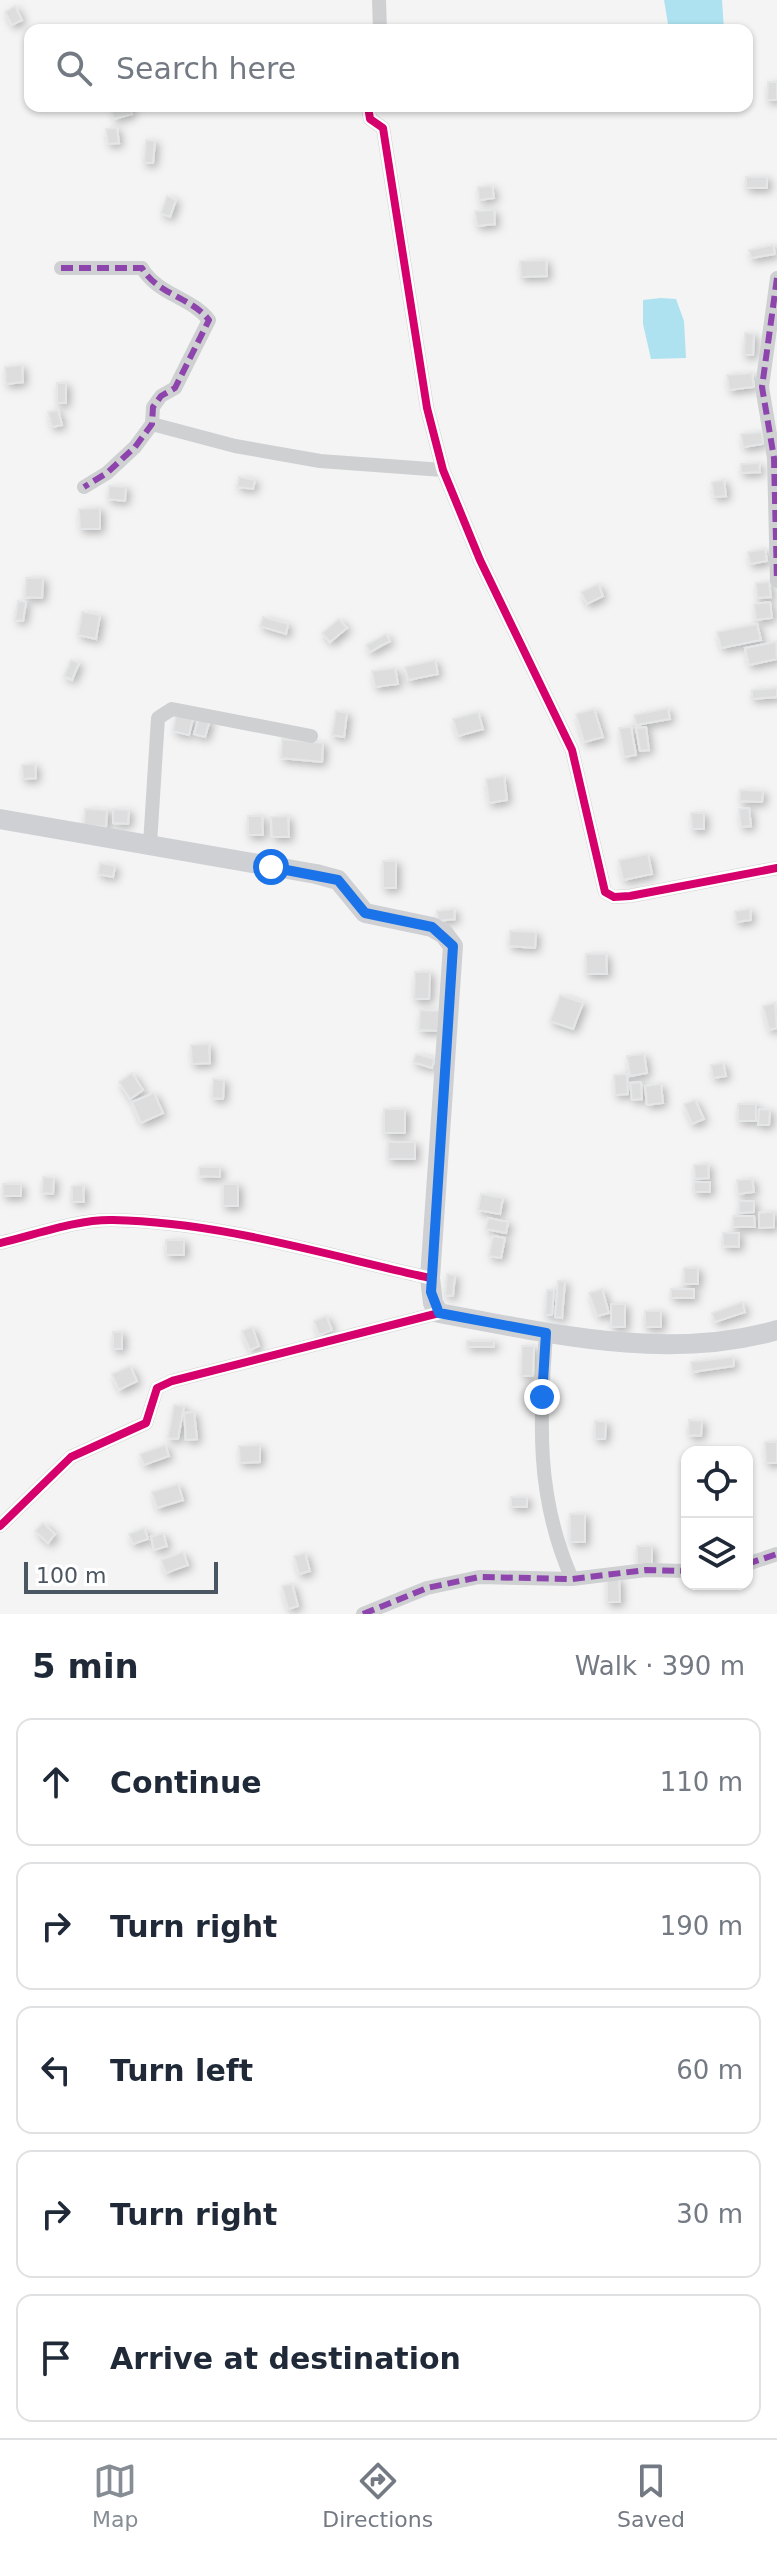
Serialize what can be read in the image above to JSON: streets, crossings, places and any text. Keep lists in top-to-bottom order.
{
  "scale_bar": "100 m",
  "page": {
    "search": "Search here",
    "scale": "100 m",
    "heading": ["5 min", "Walk · 390 m"],
    "list": [
      ["Continue", "110 m"],
      ["Turn right", "190 m"],
      ["Turn left", "60 m"],
      ["Turn right", "30 m"],
      "Arrive at destination"
    ],
    "nav": ["Map", "Directions", "Saved"]
  }
}
